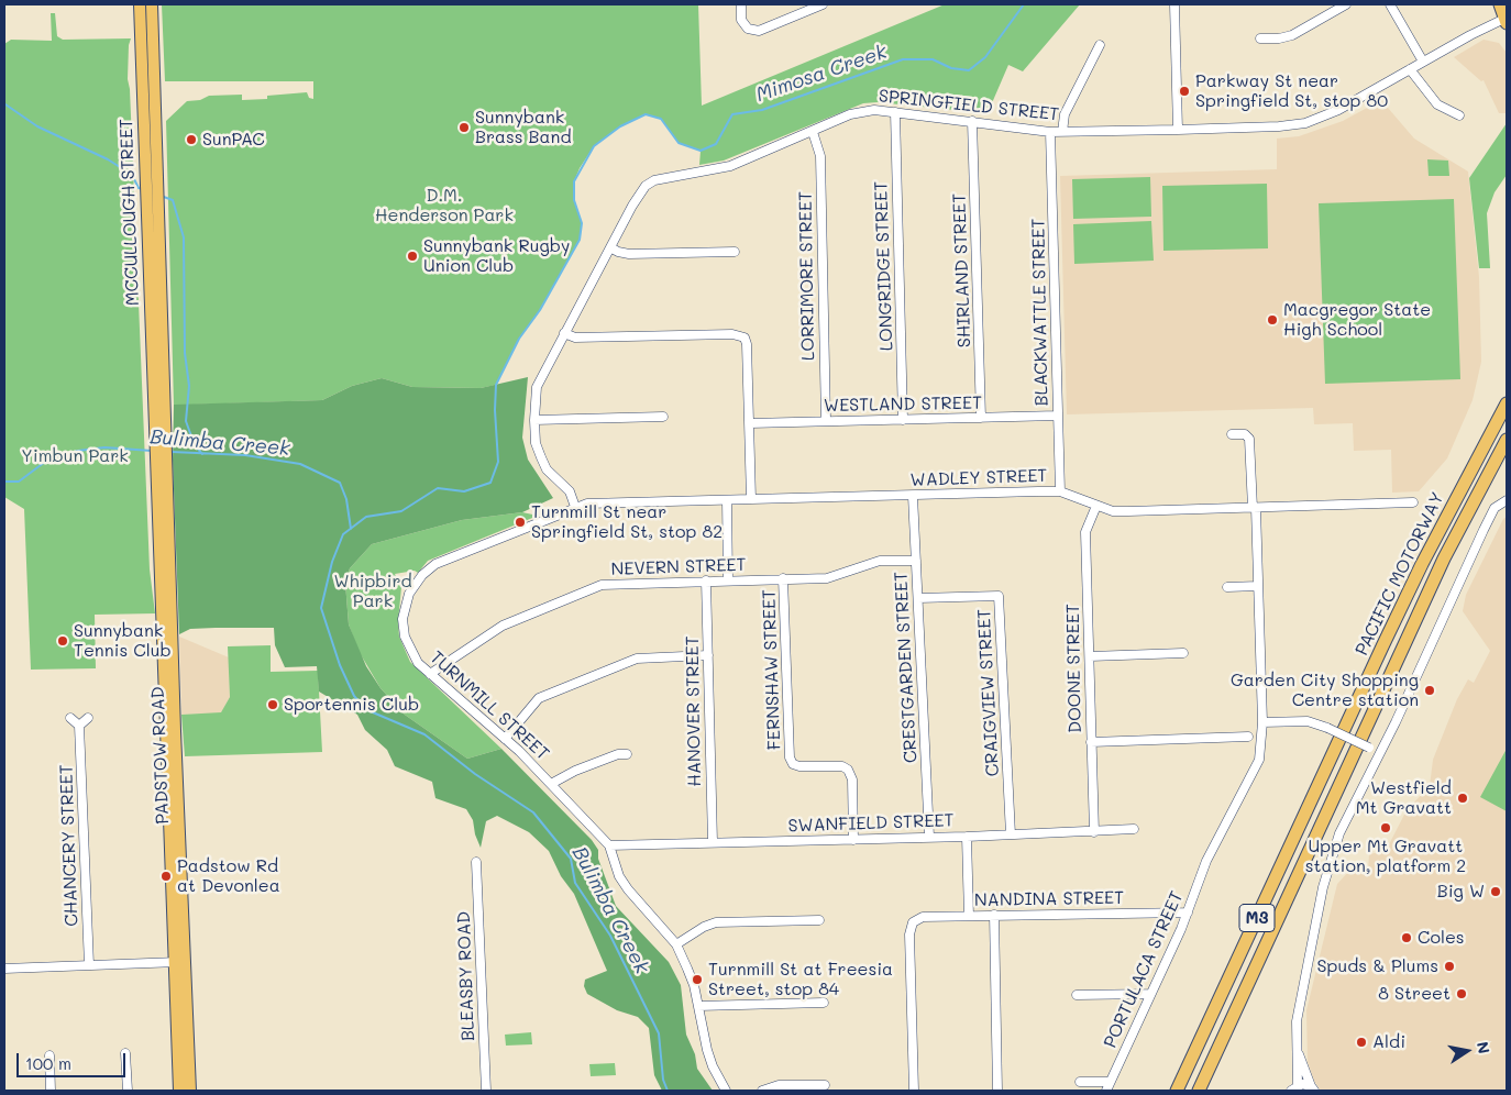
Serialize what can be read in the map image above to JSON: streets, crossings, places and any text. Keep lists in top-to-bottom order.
{
  "streets": {
    "highway": ["PACIFIC MOTORWAY", "M3"],
    "main road": ["MCCULLOUGH STREET", "PADSTOW ROAD"],
    "street": [
      "SPRINGFIELD STREET",
      "LONGRIDGE STREET",
      "SHIRLAND STREET",
      "LORRIMORE STREET",
      "BLACKWATTLE STREET",
      "WESTLAND STREET",
      "WADLEY STREET",
      "NEVERN STREET",
      "CRESTGARDEN STREET",
      "DOONE STREET",
      "FERNSHAW STREET",
      "CRAIGVIEW STREET",
      "TURNMILL STREET",
      "HANOVER STREET",
      "SWANFIELD STREET",
      "CHANCERY STREET",
      "NANDINA STREET",
      "PORTULACA STREET",
      "BLEASBY ROAD"
    ]
  },
  "crossings": [
    ["SPRINGFIELD STREET", "LONGRIDGE STREET"],
    ["SPRINGFIELD STREET", "SHIRLAND STREET"],
    ["SPRINGFIELD STREET", "LORRIMORE STREET"],
    ["SPRINGFIELD STREET", "BLACKWATTLE STREET"],
    ["SPRINGFIELD STREET", "WADLEY STREET"],
    ["SPRINGFIELD STREET", "TURNMILL STREET"],
    ["MCCULLOUGH STREET", "PADSTOW ROAD"],
    ["LONGRIDGE STREET", "WESTLAND STREET"],
    ["SHIRLAND STREET", "WESTLAND STREET"],
    ["LORRIMORE STREET", "WESTLAND STREET"],
    ["BLACKWATTLE STREET", "WESTLAND STREET"],
    ["BLACKWATTLE STREET", "WADLEY STREET"],
    ["WADLEY STREET", "CRESTGARDEN STREET"],
    ["WADLEY STREET", "DOONE STREET"],
    ["WADLEY STREET", "TURNMILL STREET"],
    ["WADLEY STREET", "PORTULACA STREET"],
    ["NEVERN STREET", "CRESTGARDEN STREET"],
    ["NEVERN STREET", "FERNSHAW STREET"],
    ["NEVERN STREET", "TURNMILL STREET"],
    ["NEVERN STREET", "HANOVER STREET"],
    ["CRESTGARDEN STREET", "CRAIGVIEW STREET"],
    ["CRESTGARDEN STREET", "SWANFIELD STREET"],
    ["DOONE STREET", "SWANFIELD STREET"],
    ["FERNSHAW STREET", "SWANFIELD STREET"],
    ["CRAIGVIEW STREET", "SWANFIELD STREET"],
    ["TURNMILL STREET", "SWANFIELD STREET"],
    ["HANOVER STREET", "SWANFIELD STREET"],
    ["NANDINA STREET", "PORTULACA STREET"]
  ],
  "water": ["Mimosa Creek", "Bulimba Creek"],
  "parks": ["D.M. Henderson Park", "Yimbun Park", "Whipbird Park"],
  "places": [
    "Parkway St near Springfield St, stop 80",
    "Sunnybank Brass Band",
    "SunPAC",
    "Sunnybank Rugby Union Club",
    "Macgregor State High School",
    "Turnmill St near Springfield St, stop 82",
    "Sunnybank Tennis Club",
    "Garden City Shopping Centre station",
    "Sportennis Club",
    "Westfield Mt Gravatt",
    "Upper Mt Gravatt station, platform 2",
    "Padstow Rd at Devonlea",
    "Big W",
    "Coles",
    "Spuds & Plums",
    "Turnmill St at Freesia Street, stop 84",
    "8 Street",
    "Aldi"
  ],
  "scale_bar": "100 m",
  "north": "right"
}
